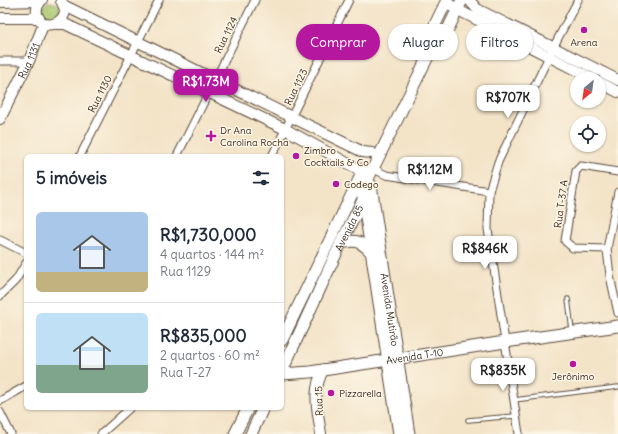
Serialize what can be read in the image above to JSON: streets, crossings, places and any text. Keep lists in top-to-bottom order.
{
  "streets": {
    "main road": [
      "Rua 1131",
      "Avenida 85",
      "Avenida Mutirão",
      "Avenida T-10",
      "Rua 15"
    ],
    "street": [
      "Rua 1124",
      "Rua 1123",
      "Rua 1130",
      "Rua T-37 A"
    ]
  },
  "crossings": [
    ["Avenida 85", "Avenida Mutirão"],
    ["Avenida Mutirão", "Avenida T-10"],
    ["Avenida T-10", "Rua 15"]
  ],
  "places": {
    "other": [
      "Arena",
      "Zimbro Cocktails & Co",
      "Codego",
      "Jerônimo",
      "Pizzarella"
    ],
    "health": ["Dr Ana Carolina Rocha"]
  },
  "north": "bottom left",
  "page": {
    "chip": ["Comprar", "Alugar", "Filtros"],
    "price": [
      "R$1.73M",
      "R$707K",
      "R$1.12M",
      "R$846K",
      "R$835K"
    ],
    "heading": "5 imóveis",
    "list": [
      {
        "name": "R$1,730,000",
        "note": "4 quartos · 144 m² · Rua 1129"
      },
      {
        "name": "R$835,000",
        "note": "2 quartos · 60 m² · Rua T-27"
      }
    ]
  }
}
